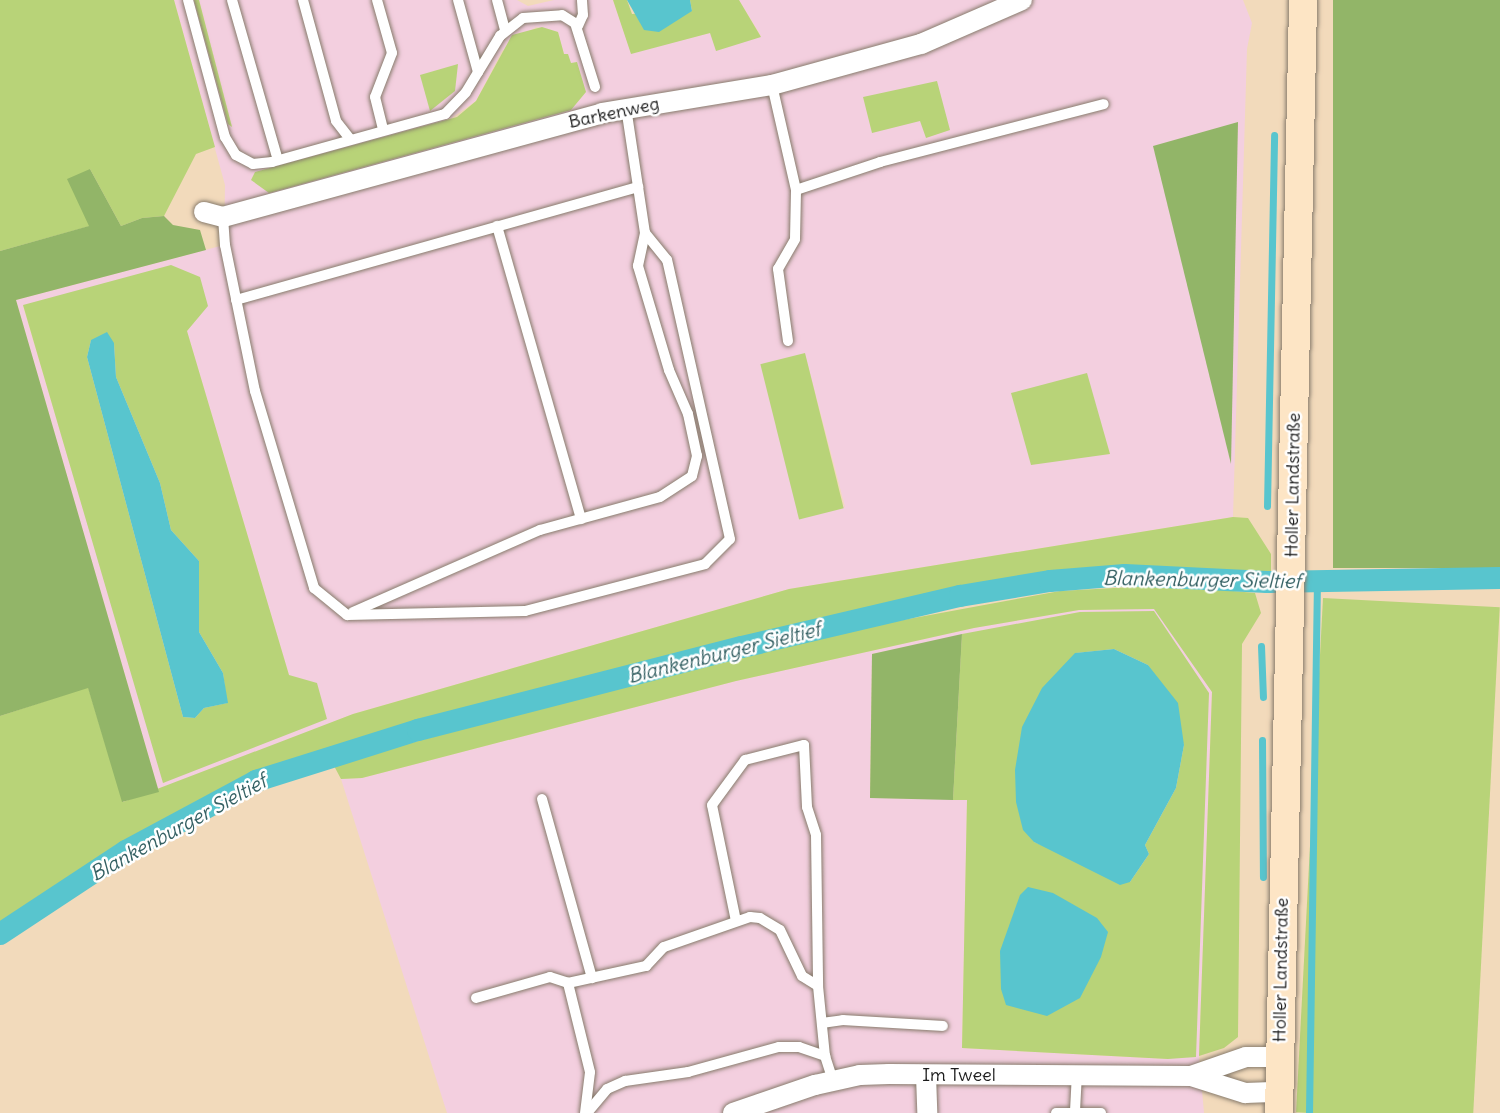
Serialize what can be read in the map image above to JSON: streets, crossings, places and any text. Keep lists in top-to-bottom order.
{
  "streets": {
    "main road": ["Holler Landstraße"],
    "street": ["Barkenweg", "Im Tweel"]
  },
  "crossings": [
    ["Holler Landstraße", "Im Tweel"]
  ],
  "water": ["Blankenburger Sieltief"]
}
